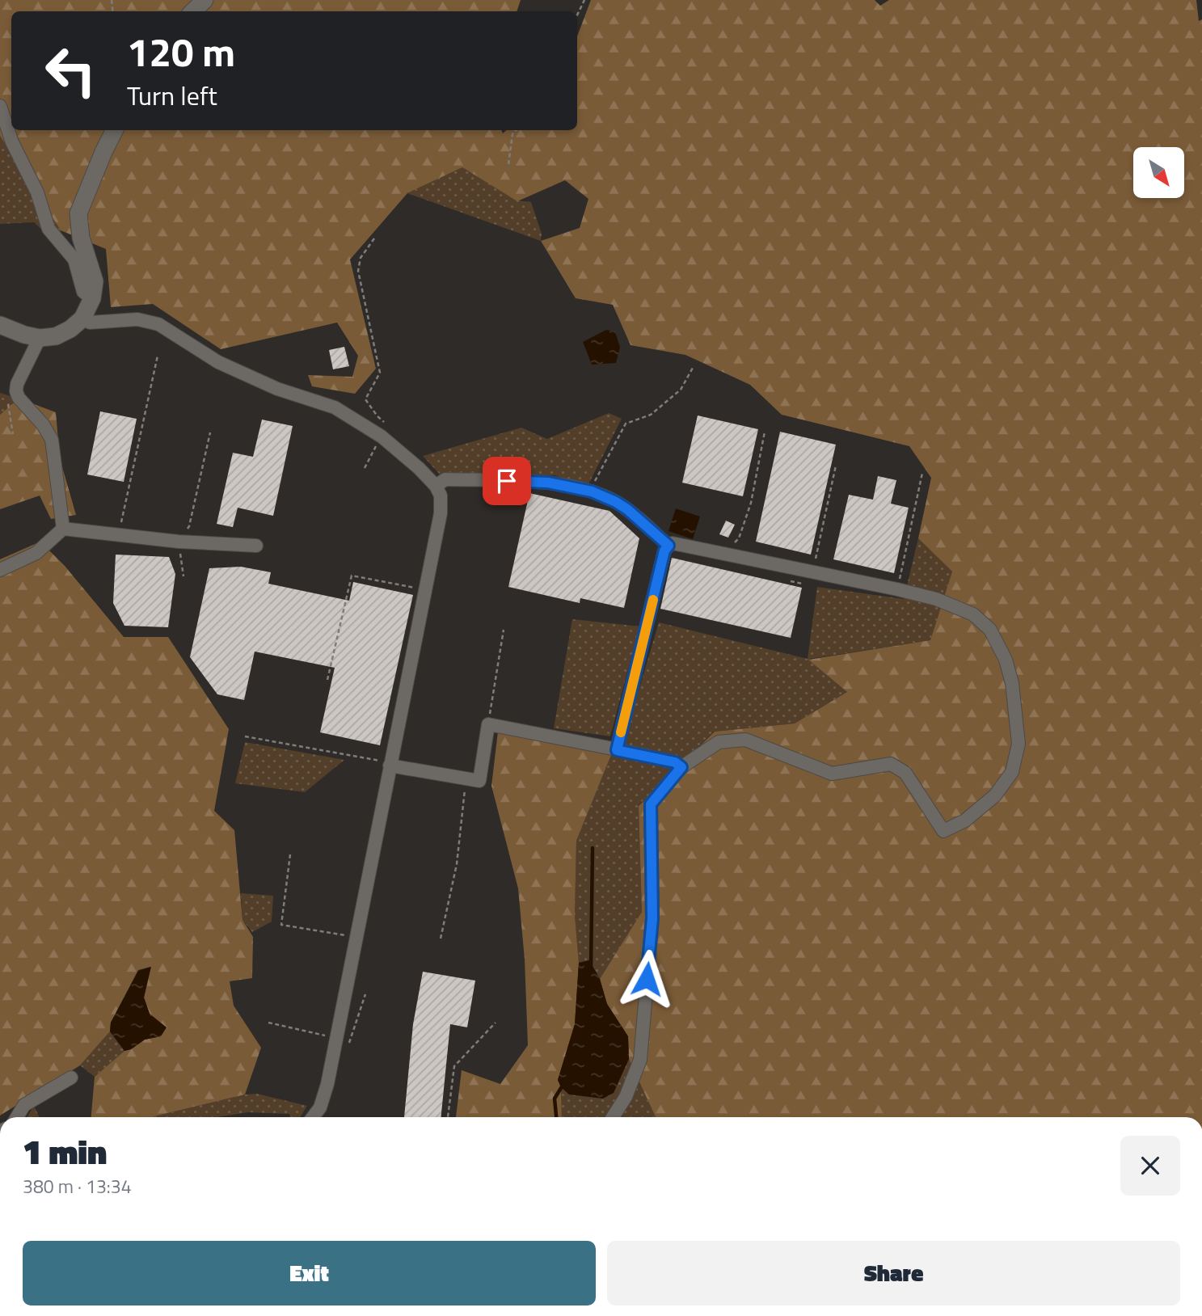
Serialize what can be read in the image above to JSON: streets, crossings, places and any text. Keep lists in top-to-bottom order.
{
  "north": "bottom right",
  "page": {
    "turn": ["120 m", "Turn left"],
    "heading": ["1 min", "380 m · 13:34"],
    "buttons": ["Exit", "Share"]
  }
}
